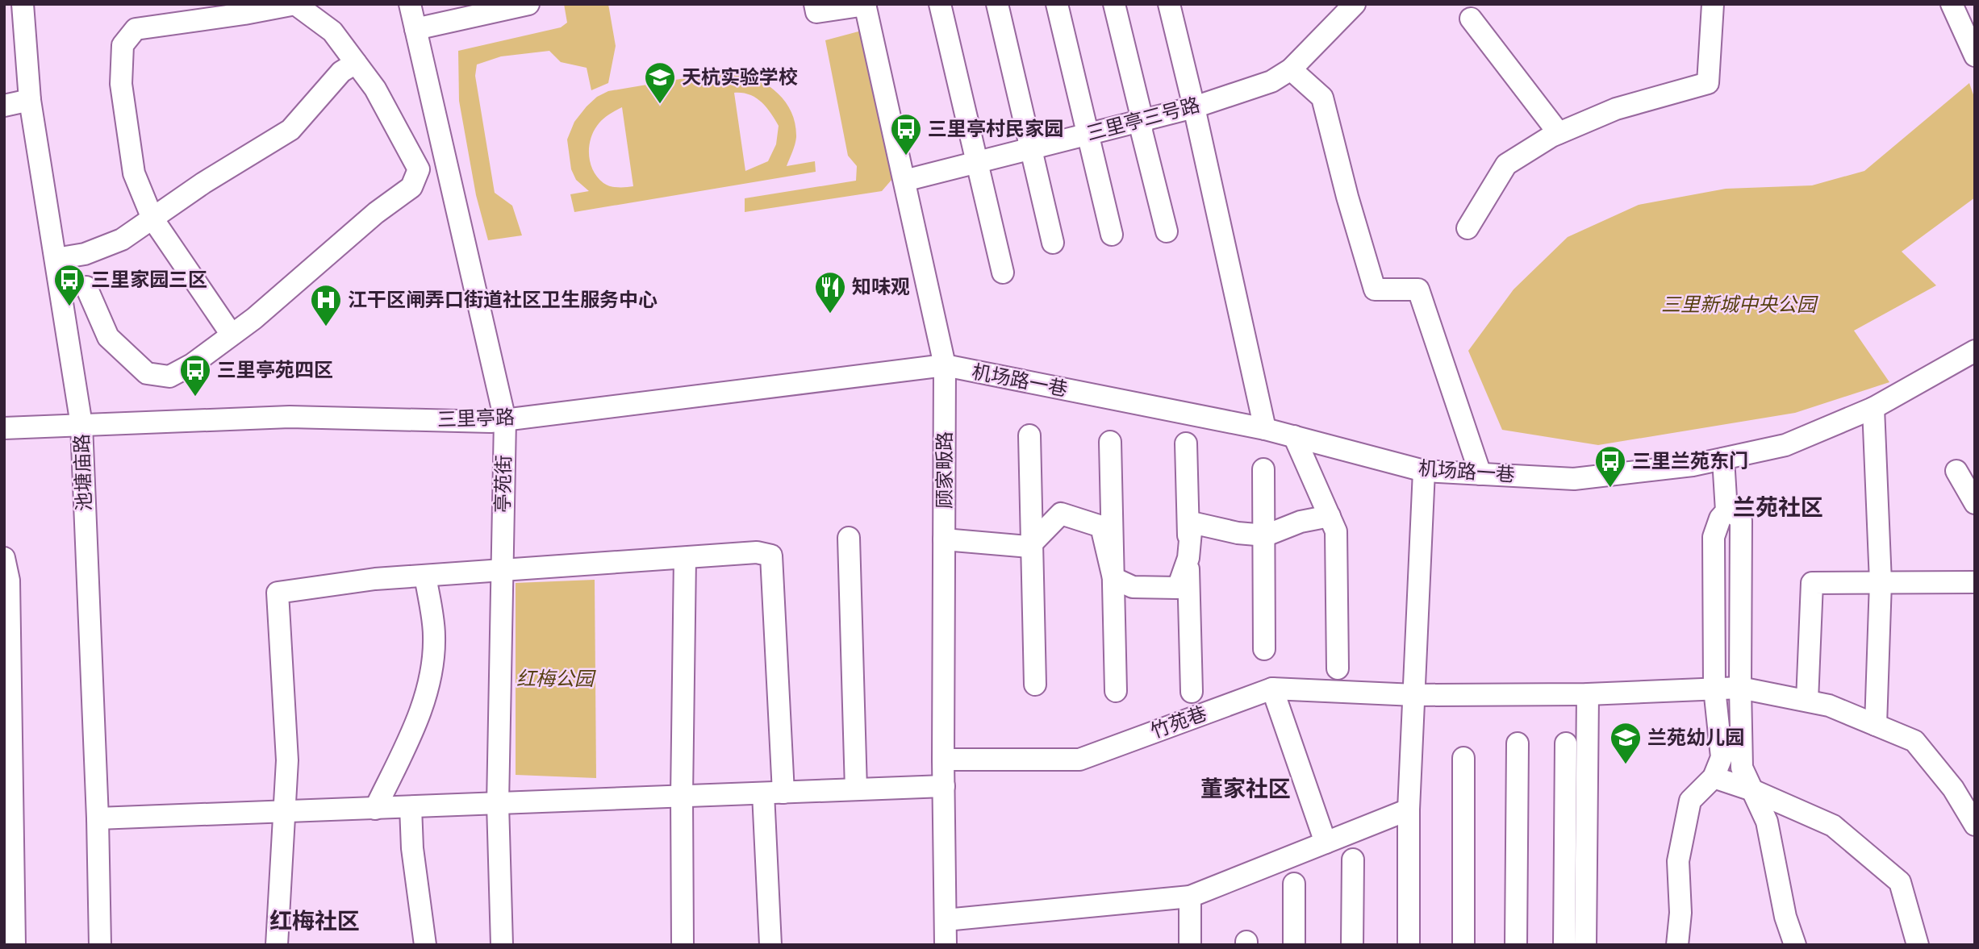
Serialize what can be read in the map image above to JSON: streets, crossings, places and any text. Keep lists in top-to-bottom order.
{
  "streets": {
    "street": [
      "三里亭三号路",
      "机场路一巷",
      "三里亭路",
      "顾家畈路",
      "池塘庙路",
      "亭苑街",
      "竹苑巷"
    ]
  },
  "crossings": [
    ["三里亭三号路", "顾家畈路"],
    ["机场路一巷", "三里亭路"],
    ["机场路一巷", "顾家畈路"],
    ["三里亭路", "顾家畈路"],
    ["三里亭路", "池塘庙路"],
    ["三里亭路", "亭苑街"],
    ["顾家畈路", "竹苑巷"]
  ],
  "districts": ["兰苑社区", "董家社区", "红梅社区"],
  "parks": ["三里新城中央公园", "红梅公园"],
  "places": {
    "school or university": ["天杭实验学校", "兰苑幼儿园"],
    "bus stop": [
      "三里亭村民家园",
      "三里家园三区",
      "三里亭苑四区",
      "三里兰苑东门"
    ],
    "restaurant": ["知味观"],
    "hospital": ["江干区闸弄口街道社区卫生服务中心"]
  }
}
